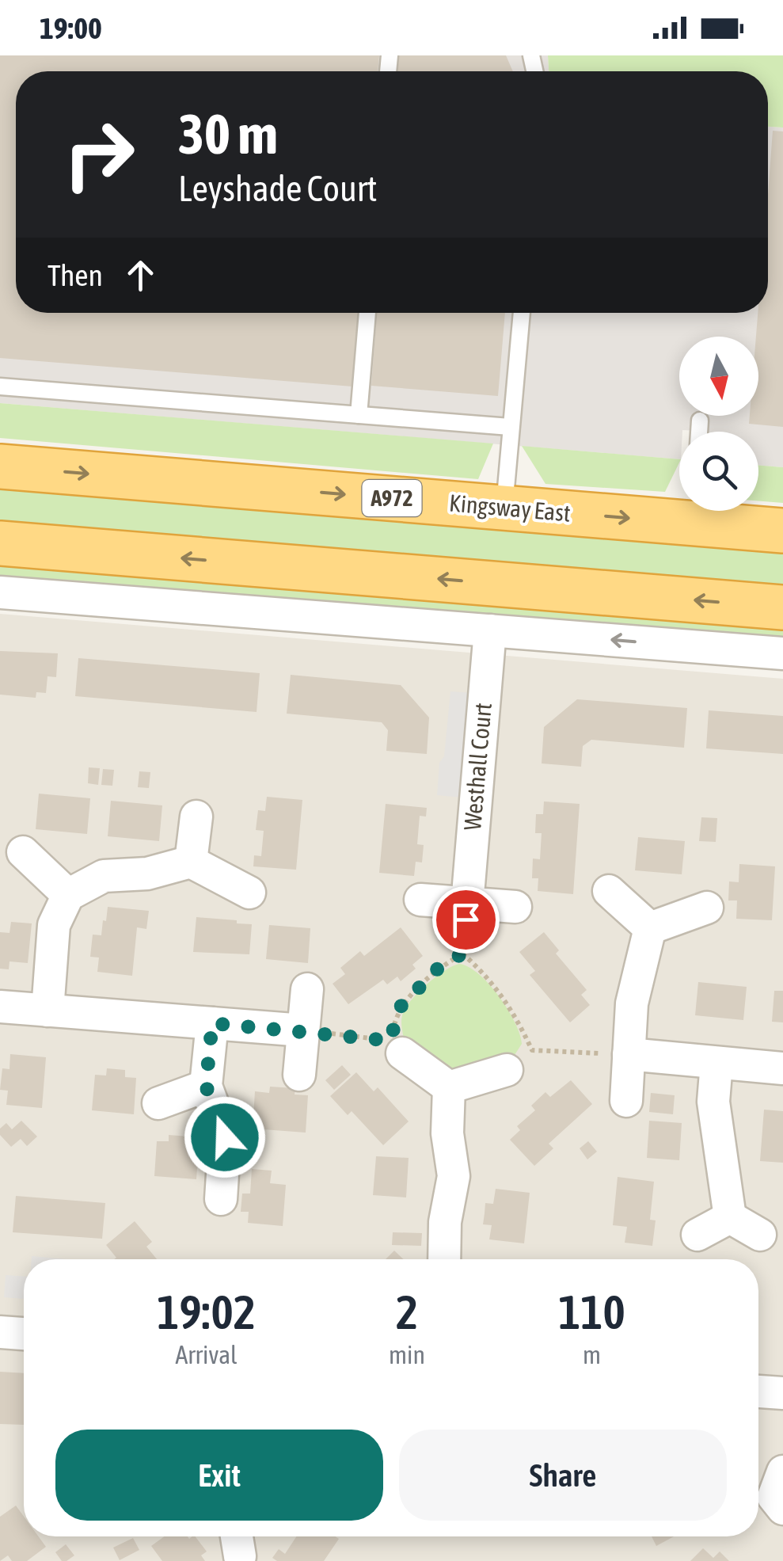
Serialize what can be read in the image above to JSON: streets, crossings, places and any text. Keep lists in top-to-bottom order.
{
  "streets": {
    "highway": ["A972", "Kingsway East"],
    "street": ["Westhall Court"]
  },
  "north": "bottom",
  "page": {
    "status": "19:00",
    "turn": ["30 m", "Leyshade Court"],
    "then": "Then",
    "eta": [
      "19:02",
      "Arrival",
      "2",
      "min",
      "110",
      "m"
    ],
    "buttons": ["Exit", "Share"]
  }
}
